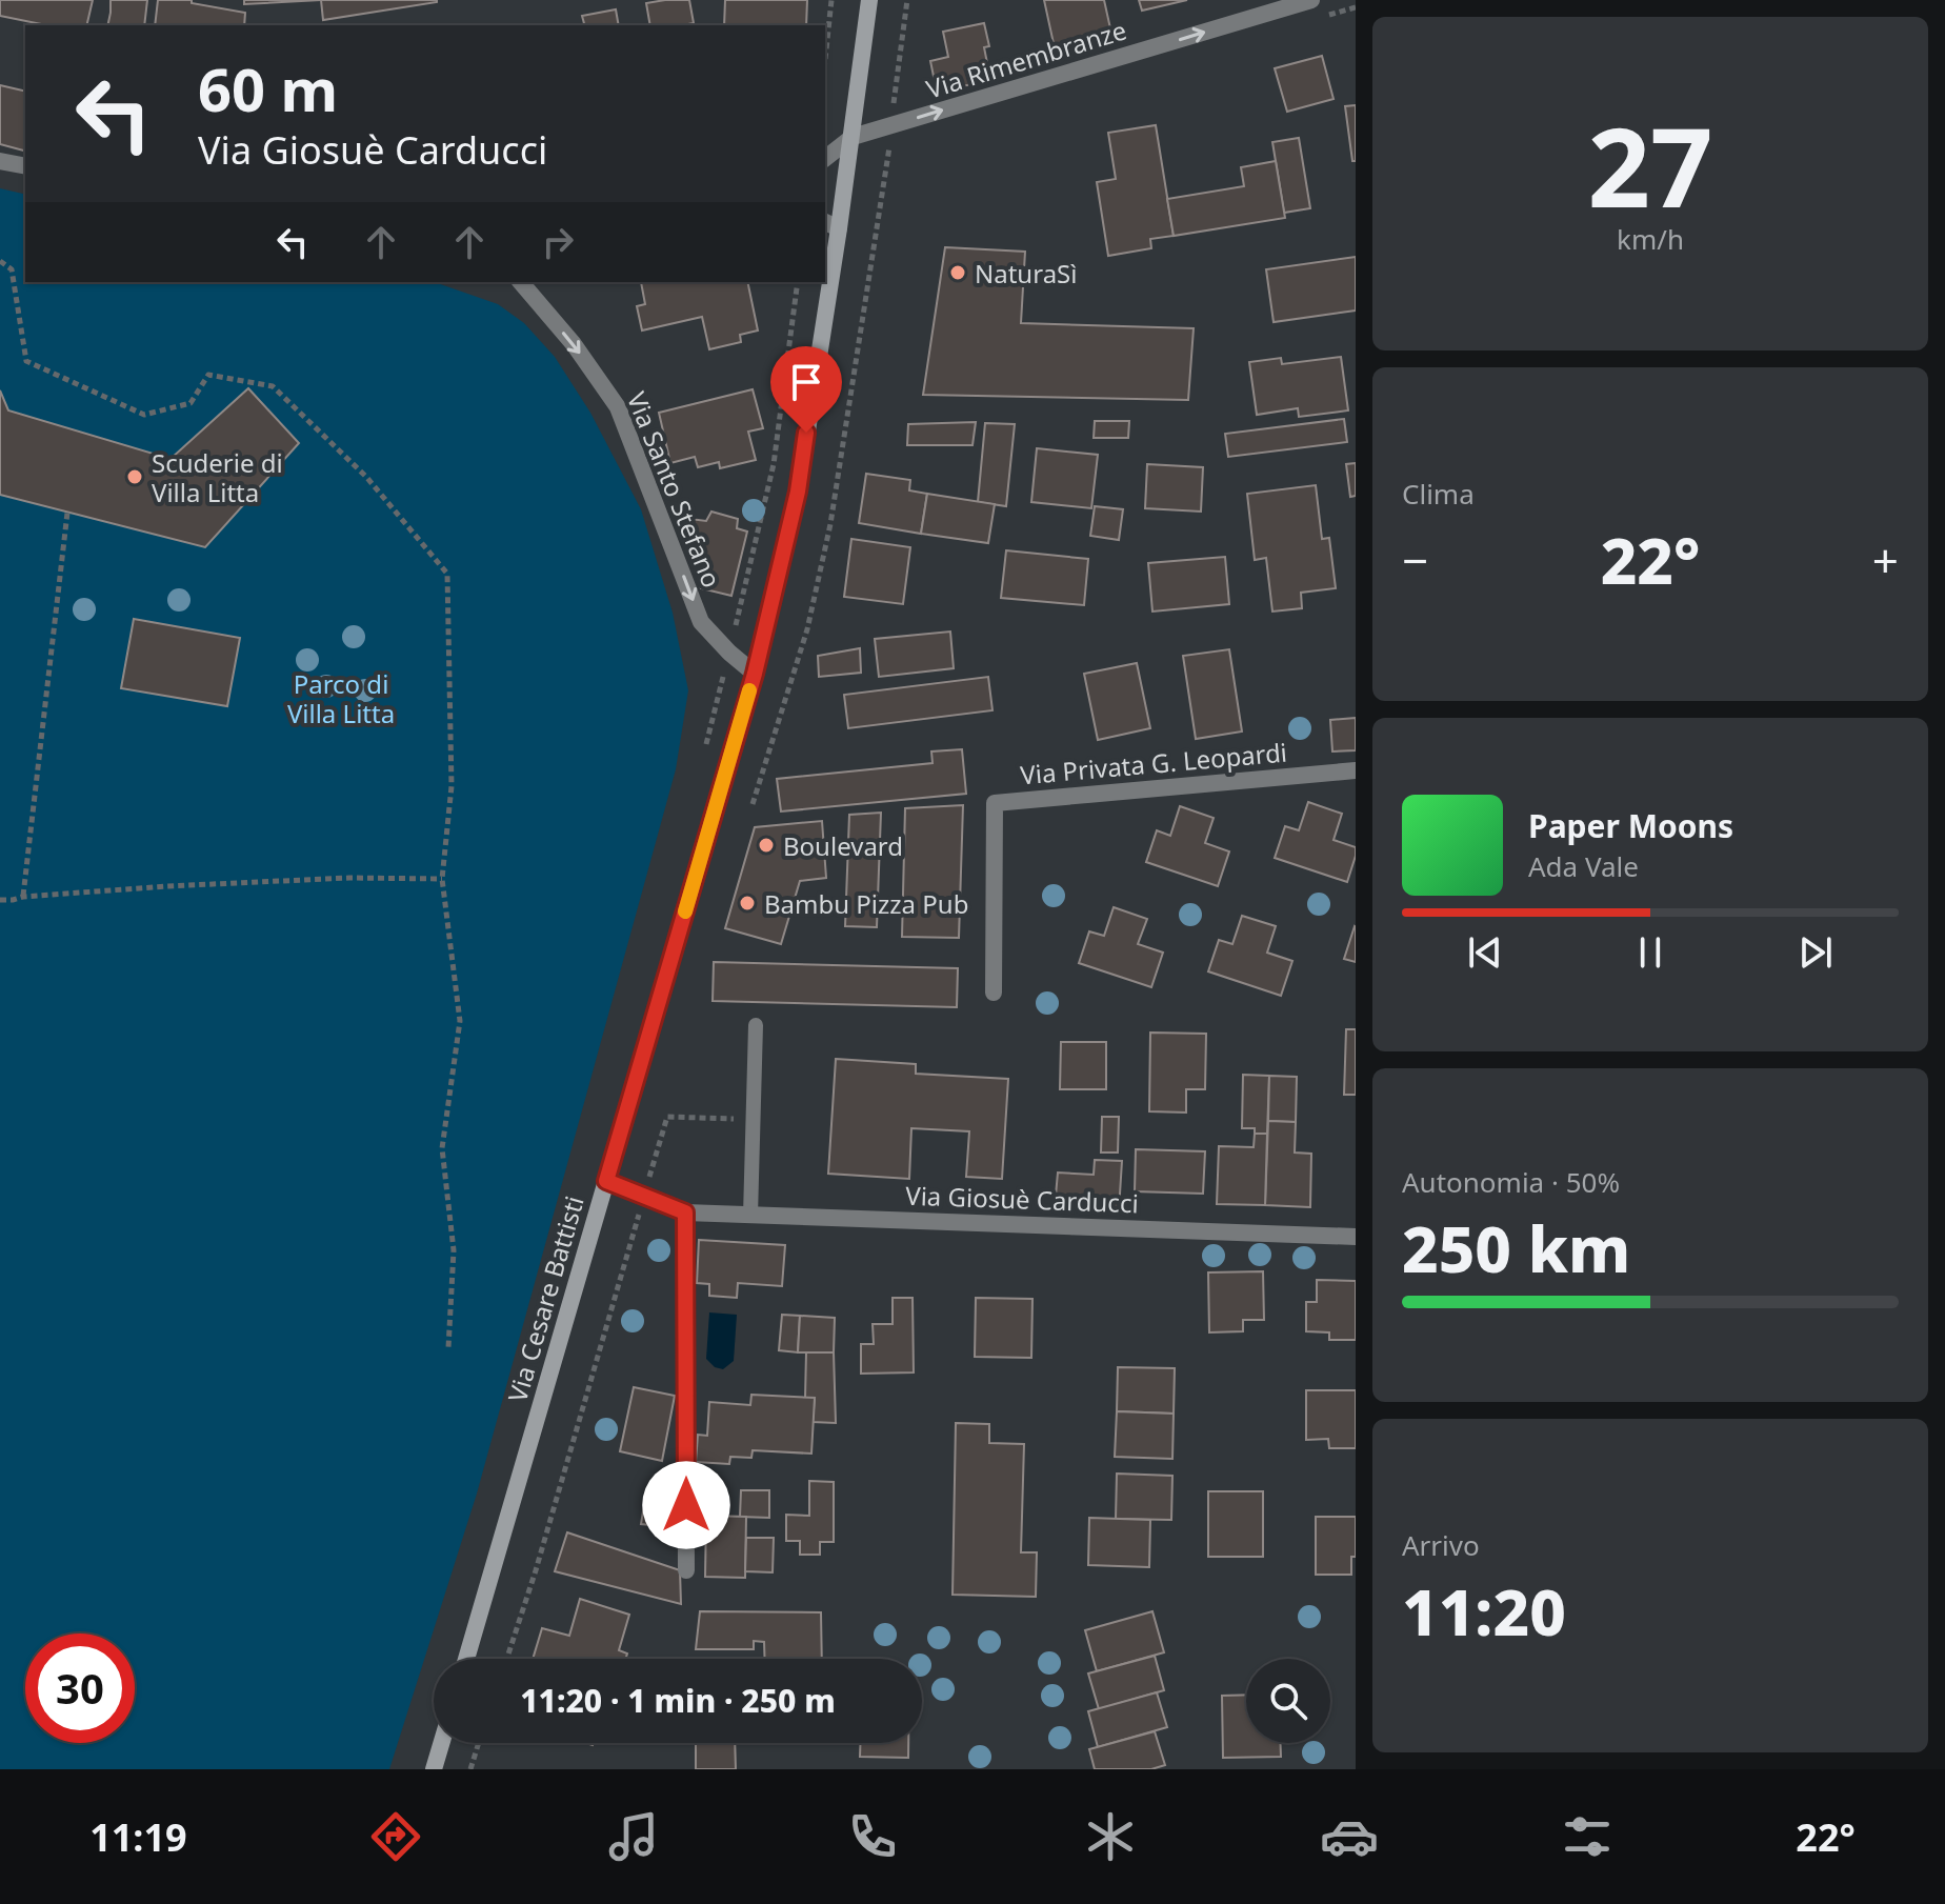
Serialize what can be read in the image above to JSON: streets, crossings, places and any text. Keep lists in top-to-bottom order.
{
  "streets": {
    "main road": ["Via Cesare Battisti"],
    "street": [
      "Via Rimembranze",
      "Via Santo Stefano",
      "Via Privata G. Leopardi",
      "Via Giosuè Carducci"
    ]
  },
  "crossings": [
    ["Via Rimembranze", "Via Cesare Battisti"],
    ["Via Santo Stefano", "Via Cesare Battisti"],
    ["Via Giosuè Carducci", "Via Cesare Battisti"]
  ],
  "one_way": ["Via Rimembranze", "Via Santo Stefano"],
  "parks": ["Parco di Villa Litta"],
  "places": [
    "NaturaSì",
    "Scuderie di Villa Litta",
    "Boulevard",
    "Bambu Pizza Pub"
  ],
  "page": {
    "tile": [
      ["27", "km/h"],
      "Clima",
      ["Autonomia · 50%", "250 km"],
      ["Arrivo", "11:20"]
    ],
    "turn": ["60 m", "Via Giosuè Carducci"],
    "heat": ["−", "22°", "+"],
    "song": ["Paper Moons", "Ada Vale"],
    "limit": "30",
    "trip": "11:20 · 1 min · 250 m",
    "tabs": ["11:19", "22°"]
  }
}
